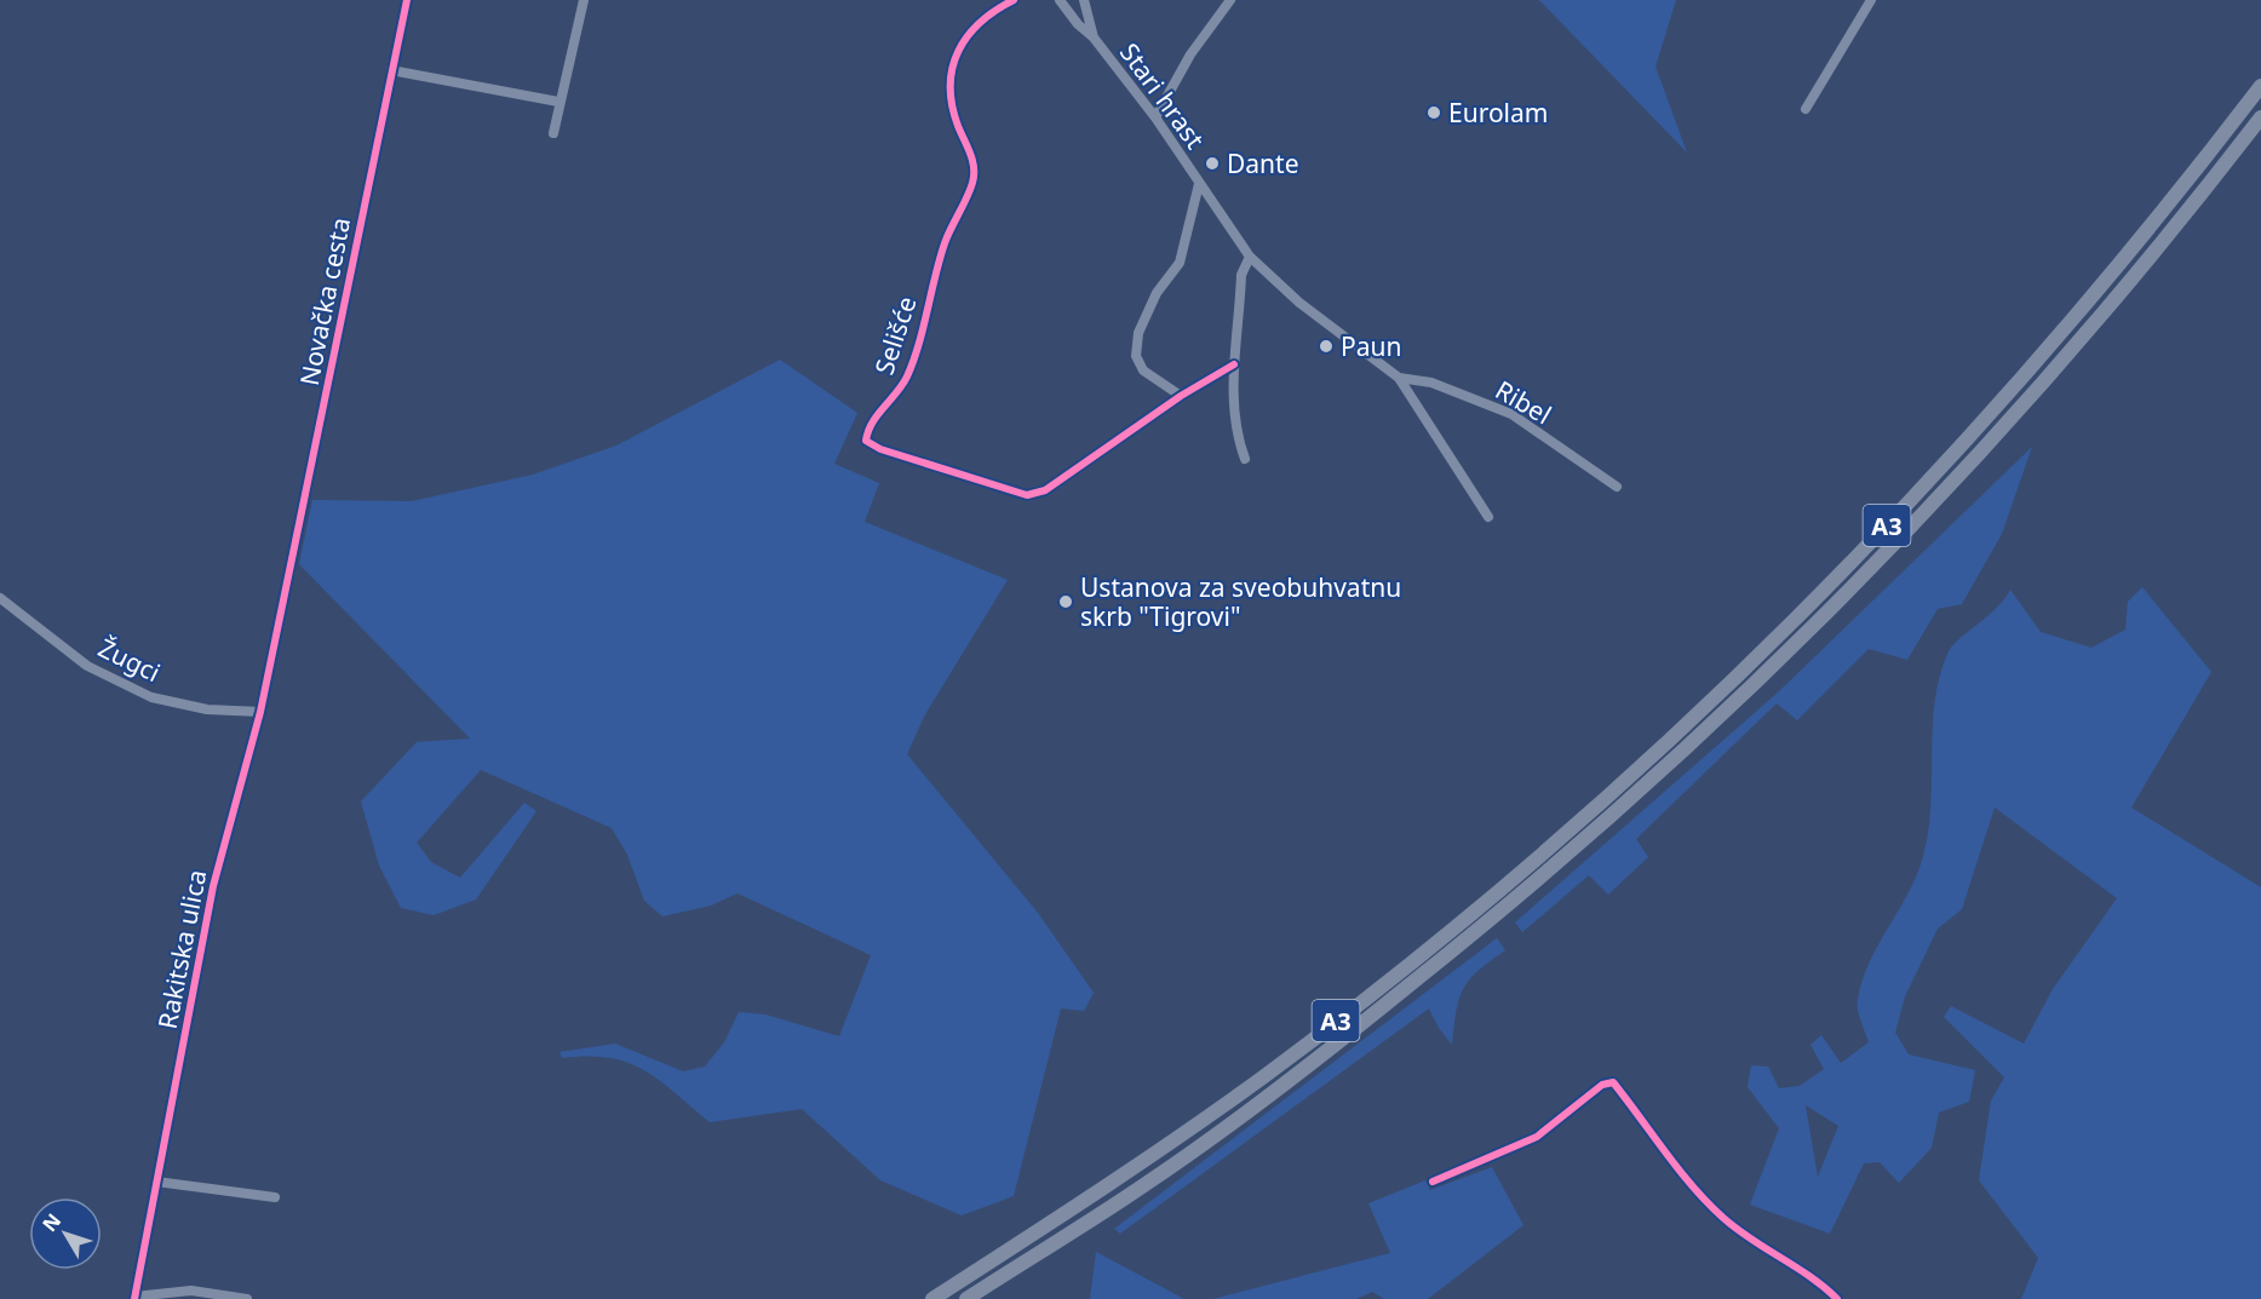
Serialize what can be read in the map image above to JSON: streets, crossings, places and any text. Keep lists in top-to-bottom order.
{
  "streets": {
    "highway": ["A3"],
    "street": [
      "Stari hrast",
      "Novačka cesta",
      "Selišće",
      "Ribel",
      "Žugci",
      "Rakitska ulica"
    ]
  },
  "crossings": [
    ["Stari hrast", "Ribel"],
    ["Novačka cesta", "Rakitska ulica"],
    ["Žugci", "Rakitska ulica"]
  ],
  "places": [
    "Eurolam",
    "Dante",
    "Paun",
    "Ustanova za sveobuhvatnu skrb \"Tigrovi\""
  ],
  "north": "top left"
}
